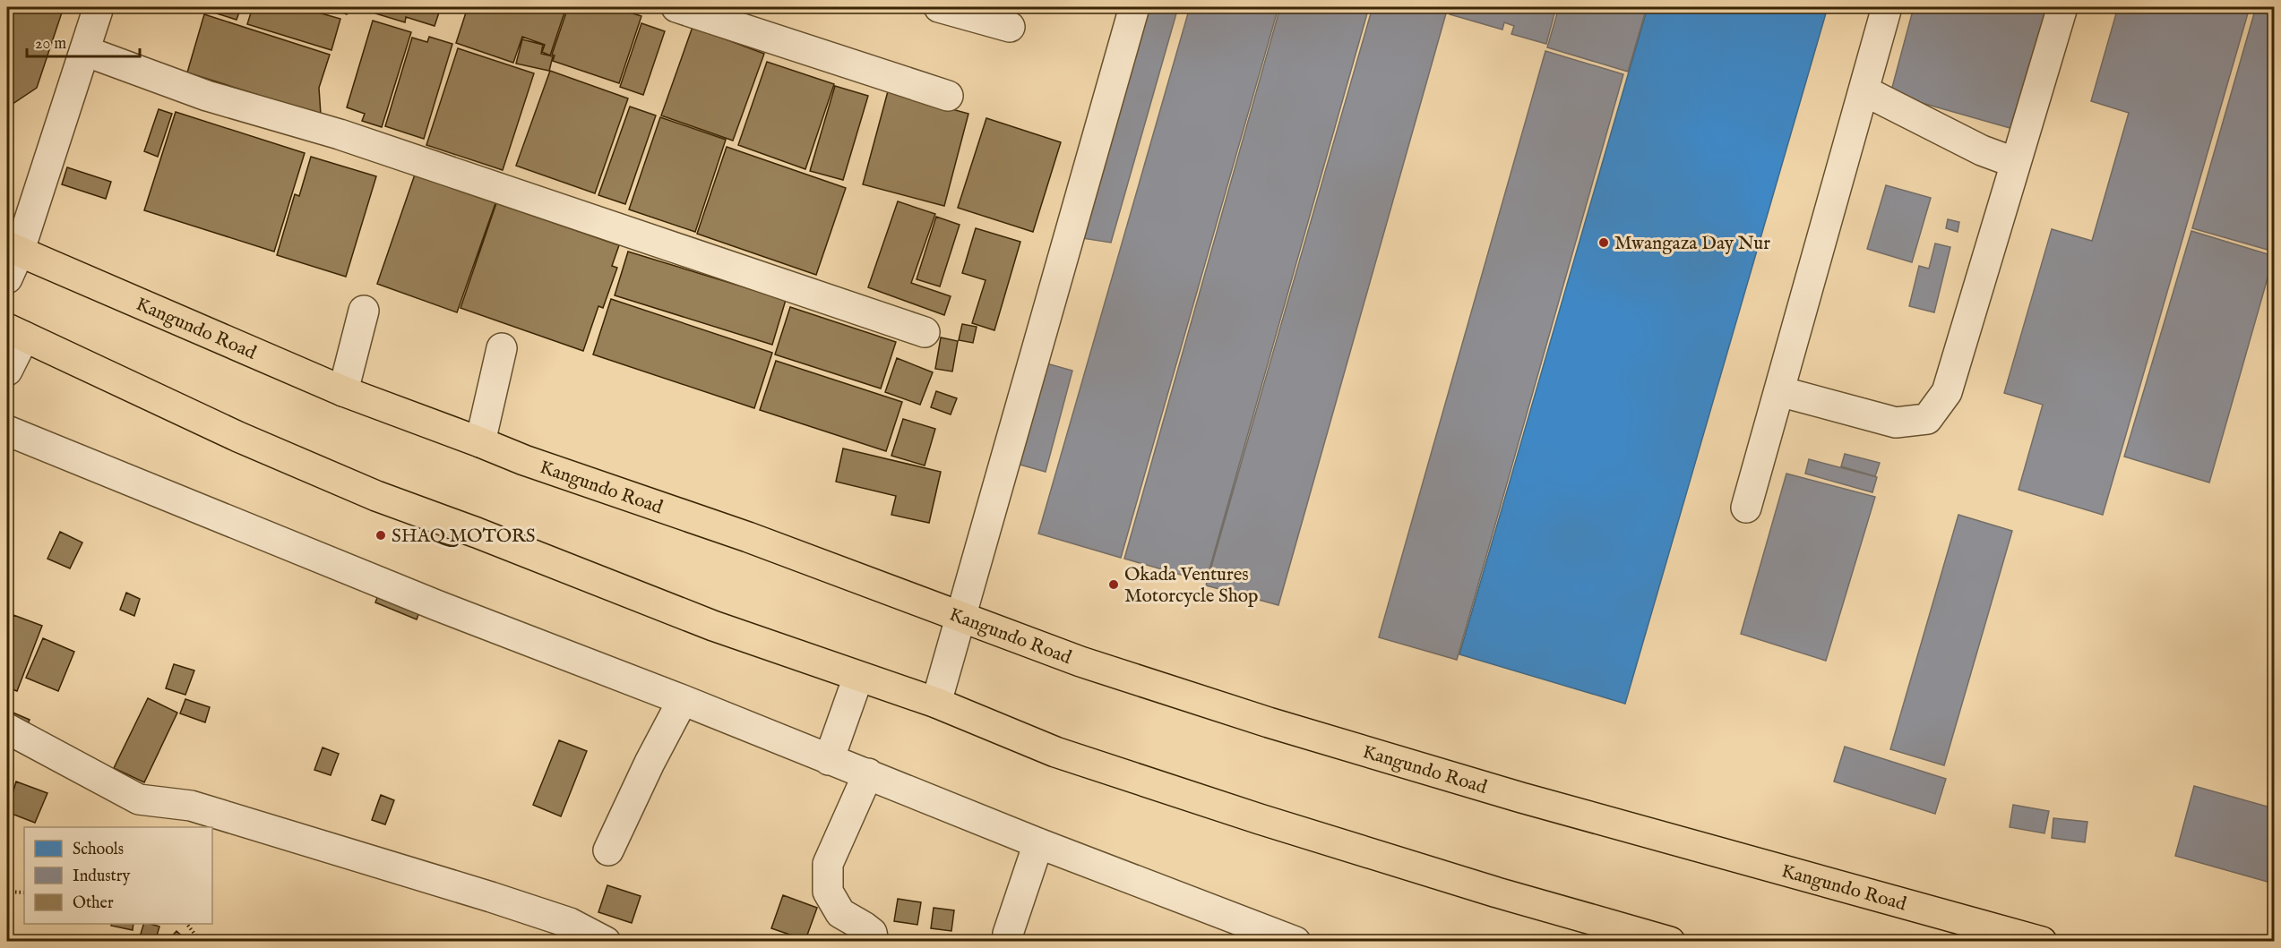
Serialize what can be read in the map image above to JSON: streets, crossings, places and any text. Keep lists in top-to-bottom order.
{
  "streets": {
    "highway": ["Kangundo Road"]
  },
  "places": ["Mwangaza Day Nur", "SHAQ MOTORS", "Okada Ventures Motorcycle Shop"],
  "legend": ["Schools", "Industry", "Other"],
  "scale_bar": "20 m"
}
